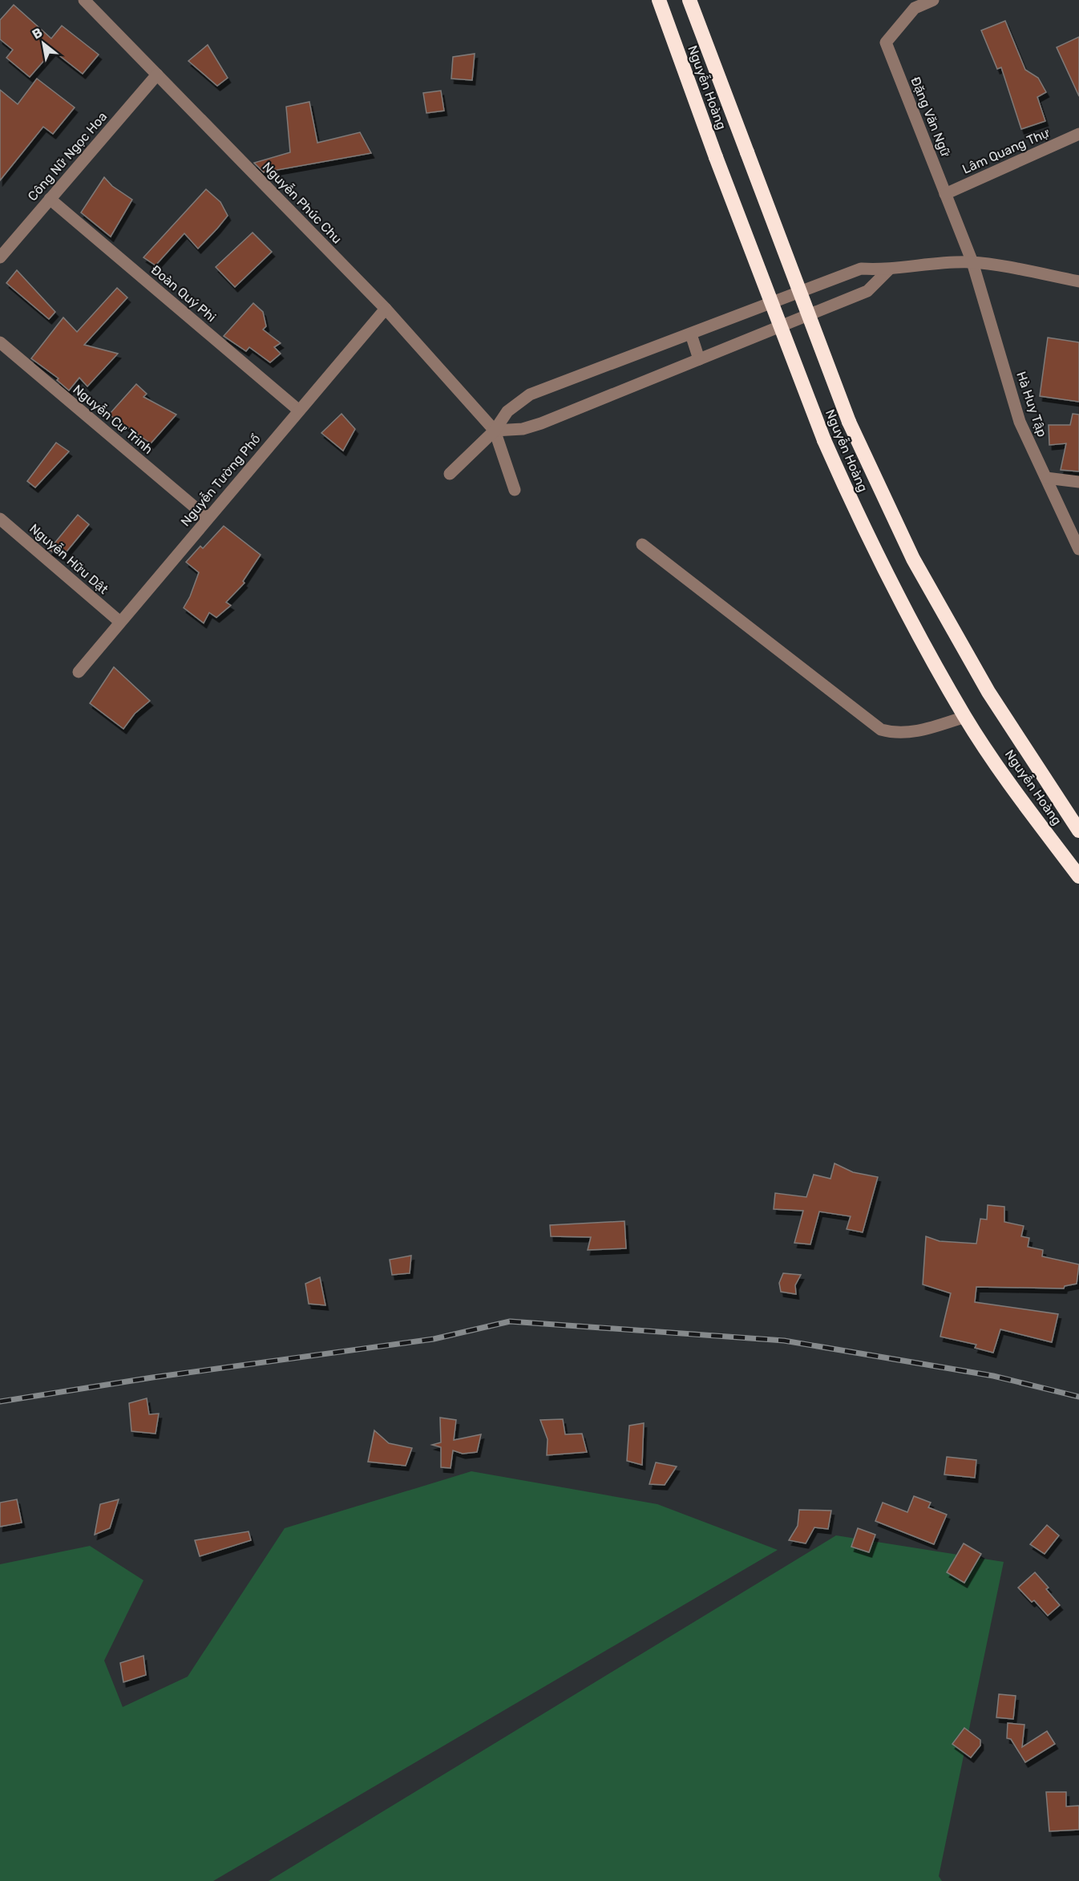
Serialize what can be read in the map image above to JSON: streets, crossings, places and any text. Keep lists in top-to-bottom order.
{
  "streets": {
    "highway": ["Nguyễn Hoàng"],
    "street": [
      "Đặng Văn Ngữ",
      "Lâm Quang Thự",
      "Công Nữ Ngọc Hoa",
      "Nguyễn Phúc Chu",
      "Đoàn Quý Phi",
      "Hà Huy Tập",
      "Nguyễn Cư Trinh",
      "Nguyễn Tường Phổ",
      "Nguyễn Hữu Dật"
    ]
  },
  "crossings": [
    ["Đặng Văn Ngữ", "Lâm Quang Thự"],
    ["Đặng Văn Ngữ", "Hà Huy Tập"],
    ["Công Nữ Ngọc Hoa", "Nguyễn Phúc Chu"],
    ["Công Nữ Ngọc Hoa", "Đoàn Quý Phi"],
    ["Nguyễn Phúc Chu", "Nguyễn Tường Phổ"],
    ["Đoàn Quý Phi", "Nguyễn Tường Phổ"],
    ["Nguyễn Cư Trinh", "Nguyễn Tường Phổ"],
    ["Nguyễn Tường Phổ", "Nguyễn Hữu Dật"]
  ],
  "north": "top left"
}
